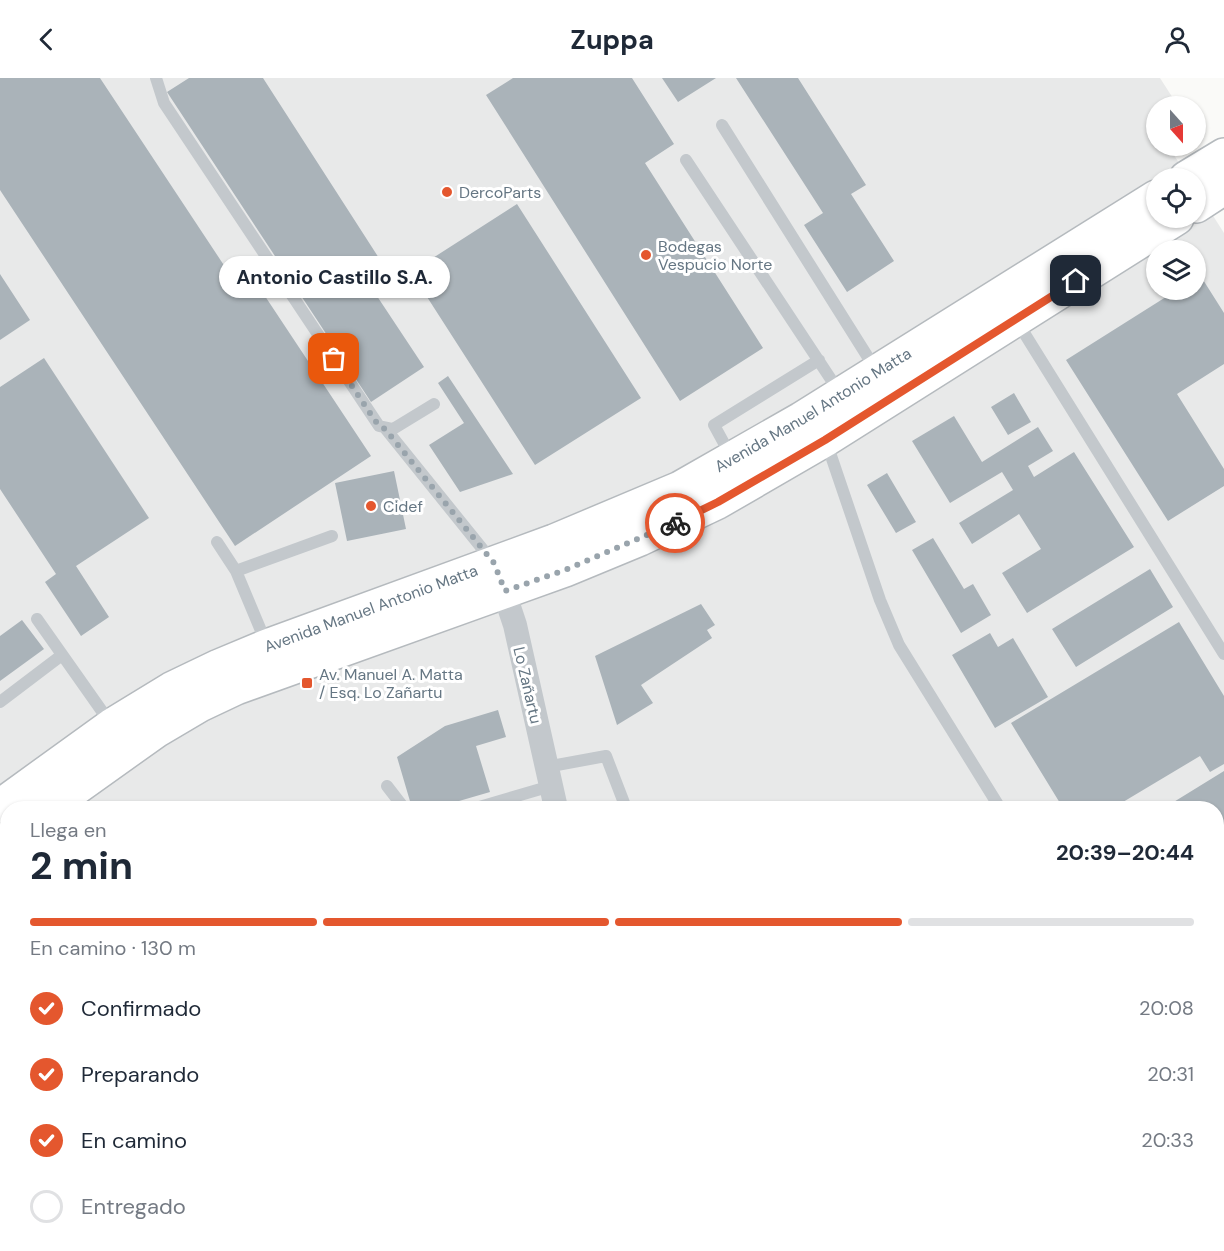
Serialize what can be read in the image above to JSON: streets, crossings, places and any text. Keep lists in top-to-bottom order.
{
  "streets": {
    "main road": ["Avenida Manuel Antonio Matta"],
    "street": ["Lo Zañartu"]
  },
  "crossings": [
    ["Avenida Manuel Antonio Matta", "Lo Zañartu"]
  ],
  "places": {
    "other": [
      "DercoParts",
      "Bodegas Vespucio Norte",
      "Antonio Castillo S.A.",
      "Cidef"
    ],
    "transit": ["Av. Manuel A. Matta / Esq. Lo Zañartu"]
  },
  "north": "bottom",
  "page": {
    "header": "Zuppa",
    "bubble": "Antonio Castillo S.A.",
    "heading": ["2 min", "Llega en", "20:39–20:44"],
    "bar": "En camino · 130 m",
    "list": [
      ["Confirmado", "20:08"],
      ["Preparando", "20:31"],
      ["En camino", "20:33"],
      "Entregado"
    ]
  }
}
